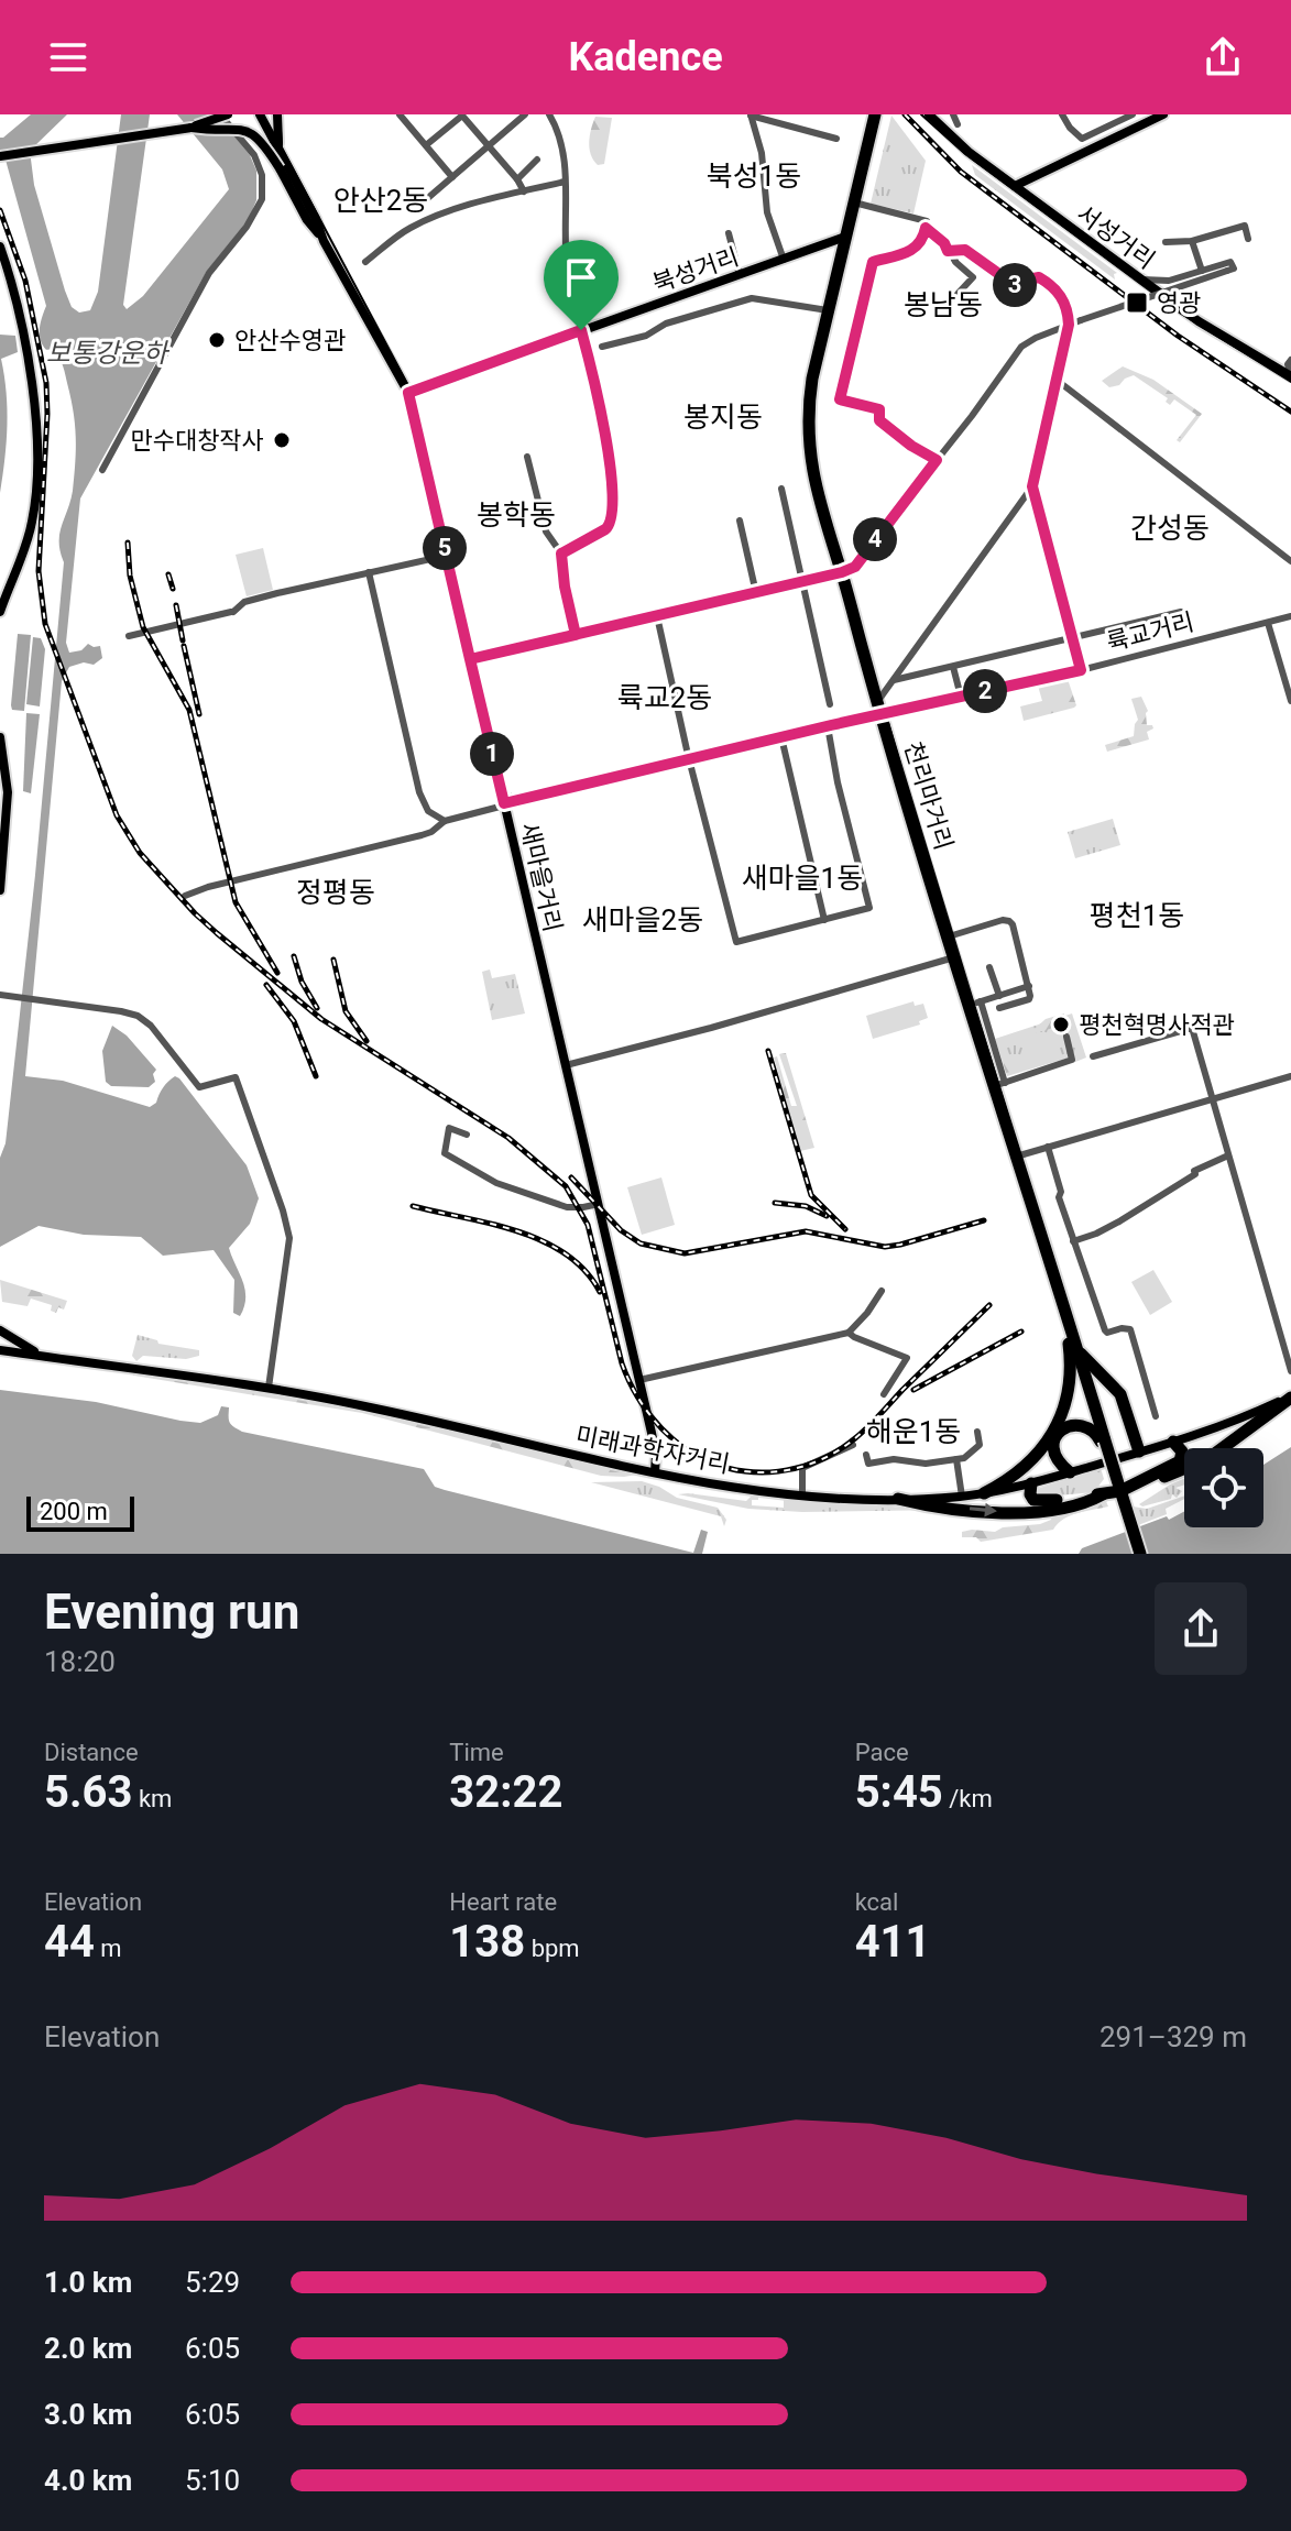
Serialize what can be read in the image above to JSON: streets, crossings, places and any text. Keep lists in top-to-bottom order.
{
  "streets": {
    "highway": ["천리마거리"],
    "main road": [
      "서성거리",
      "북성거리",
      "륙교거리",
      "새마을거리",
      "미래과학자거리"
    ]
  },
  "crossings": [
    ["북성거리", "천리마거리"],
    ["북성거리", "새마을거리"],
    ["륙교거리", "천리마거리"],
    ["륙교거리", "새마을거리"],
    ["새마을거리", "미래과학자거리"]
  ],
  "districts": [
    "북성1동",
    "안산2동",
    "봉남동",
    "봉지동",
    "봉학동",
    "간성동",
    "륙교2동",
    "새마을1동",
    "정평동",
    "평천1동",
    "새마을2동",
    "해운1동"
  ],
  "water": ["보통강운하"],
  "places": {
    "transit": ["영광"],
    "other": ["안산수영관", "만수대창작사", "평천혁명사적관"]
  },
  "scale_bar": "200 m",
  "page": {
    "header": "Kadence",
    "pins": [
      "3",
      "4",
      "5",
      "2",
      "1"
    ],
    "scale": "200 m",
    "heading": ["Evening run", "18:20"],
    "stats": [
      ["Distance", "5.63 km"],
      ["Time", "32:22"],
      ["Pace", "5:45 /km"],
      ["Elevation", "44 m"],
      ["Heart rate", "138 bpm"],
      ["kcal", "411"]
    ],
    "chart": ["Elevation", "291–329 m"],
    "list": [
      {
        "name": "1.0 km",
        "note": "5:29"
      },
      {
        "name": "2.0 km",
        "note": "6:05"
      },
      {
        "name": "3.0 km",
        "note": "6:05"
      },
      {
        "name": "4.0 km",
        "note": "5:10"
      }
    ]
  }
}
